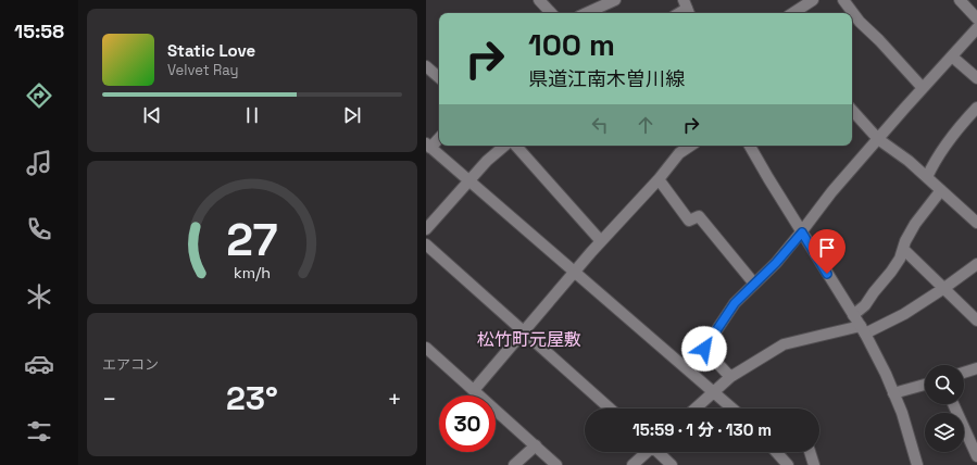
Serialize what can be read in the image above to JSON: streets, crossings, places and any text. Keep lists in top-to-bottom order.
{
  "districts": ["松竹町元屋敷"],
  "page": {
    "tabs": "15:58",
    "turn": ["100 m", "県道江南木曽川線"],
    "song": ["Static Love", "Velvet Ray"],
    "tile": "エアコン",
    "heat": ["−", "23°", "+"],
    "limit": "30",
    "trip": "15:59 · 1 分 · 130 m",
    "gauge": ["27", "km/h"]
  }
}
